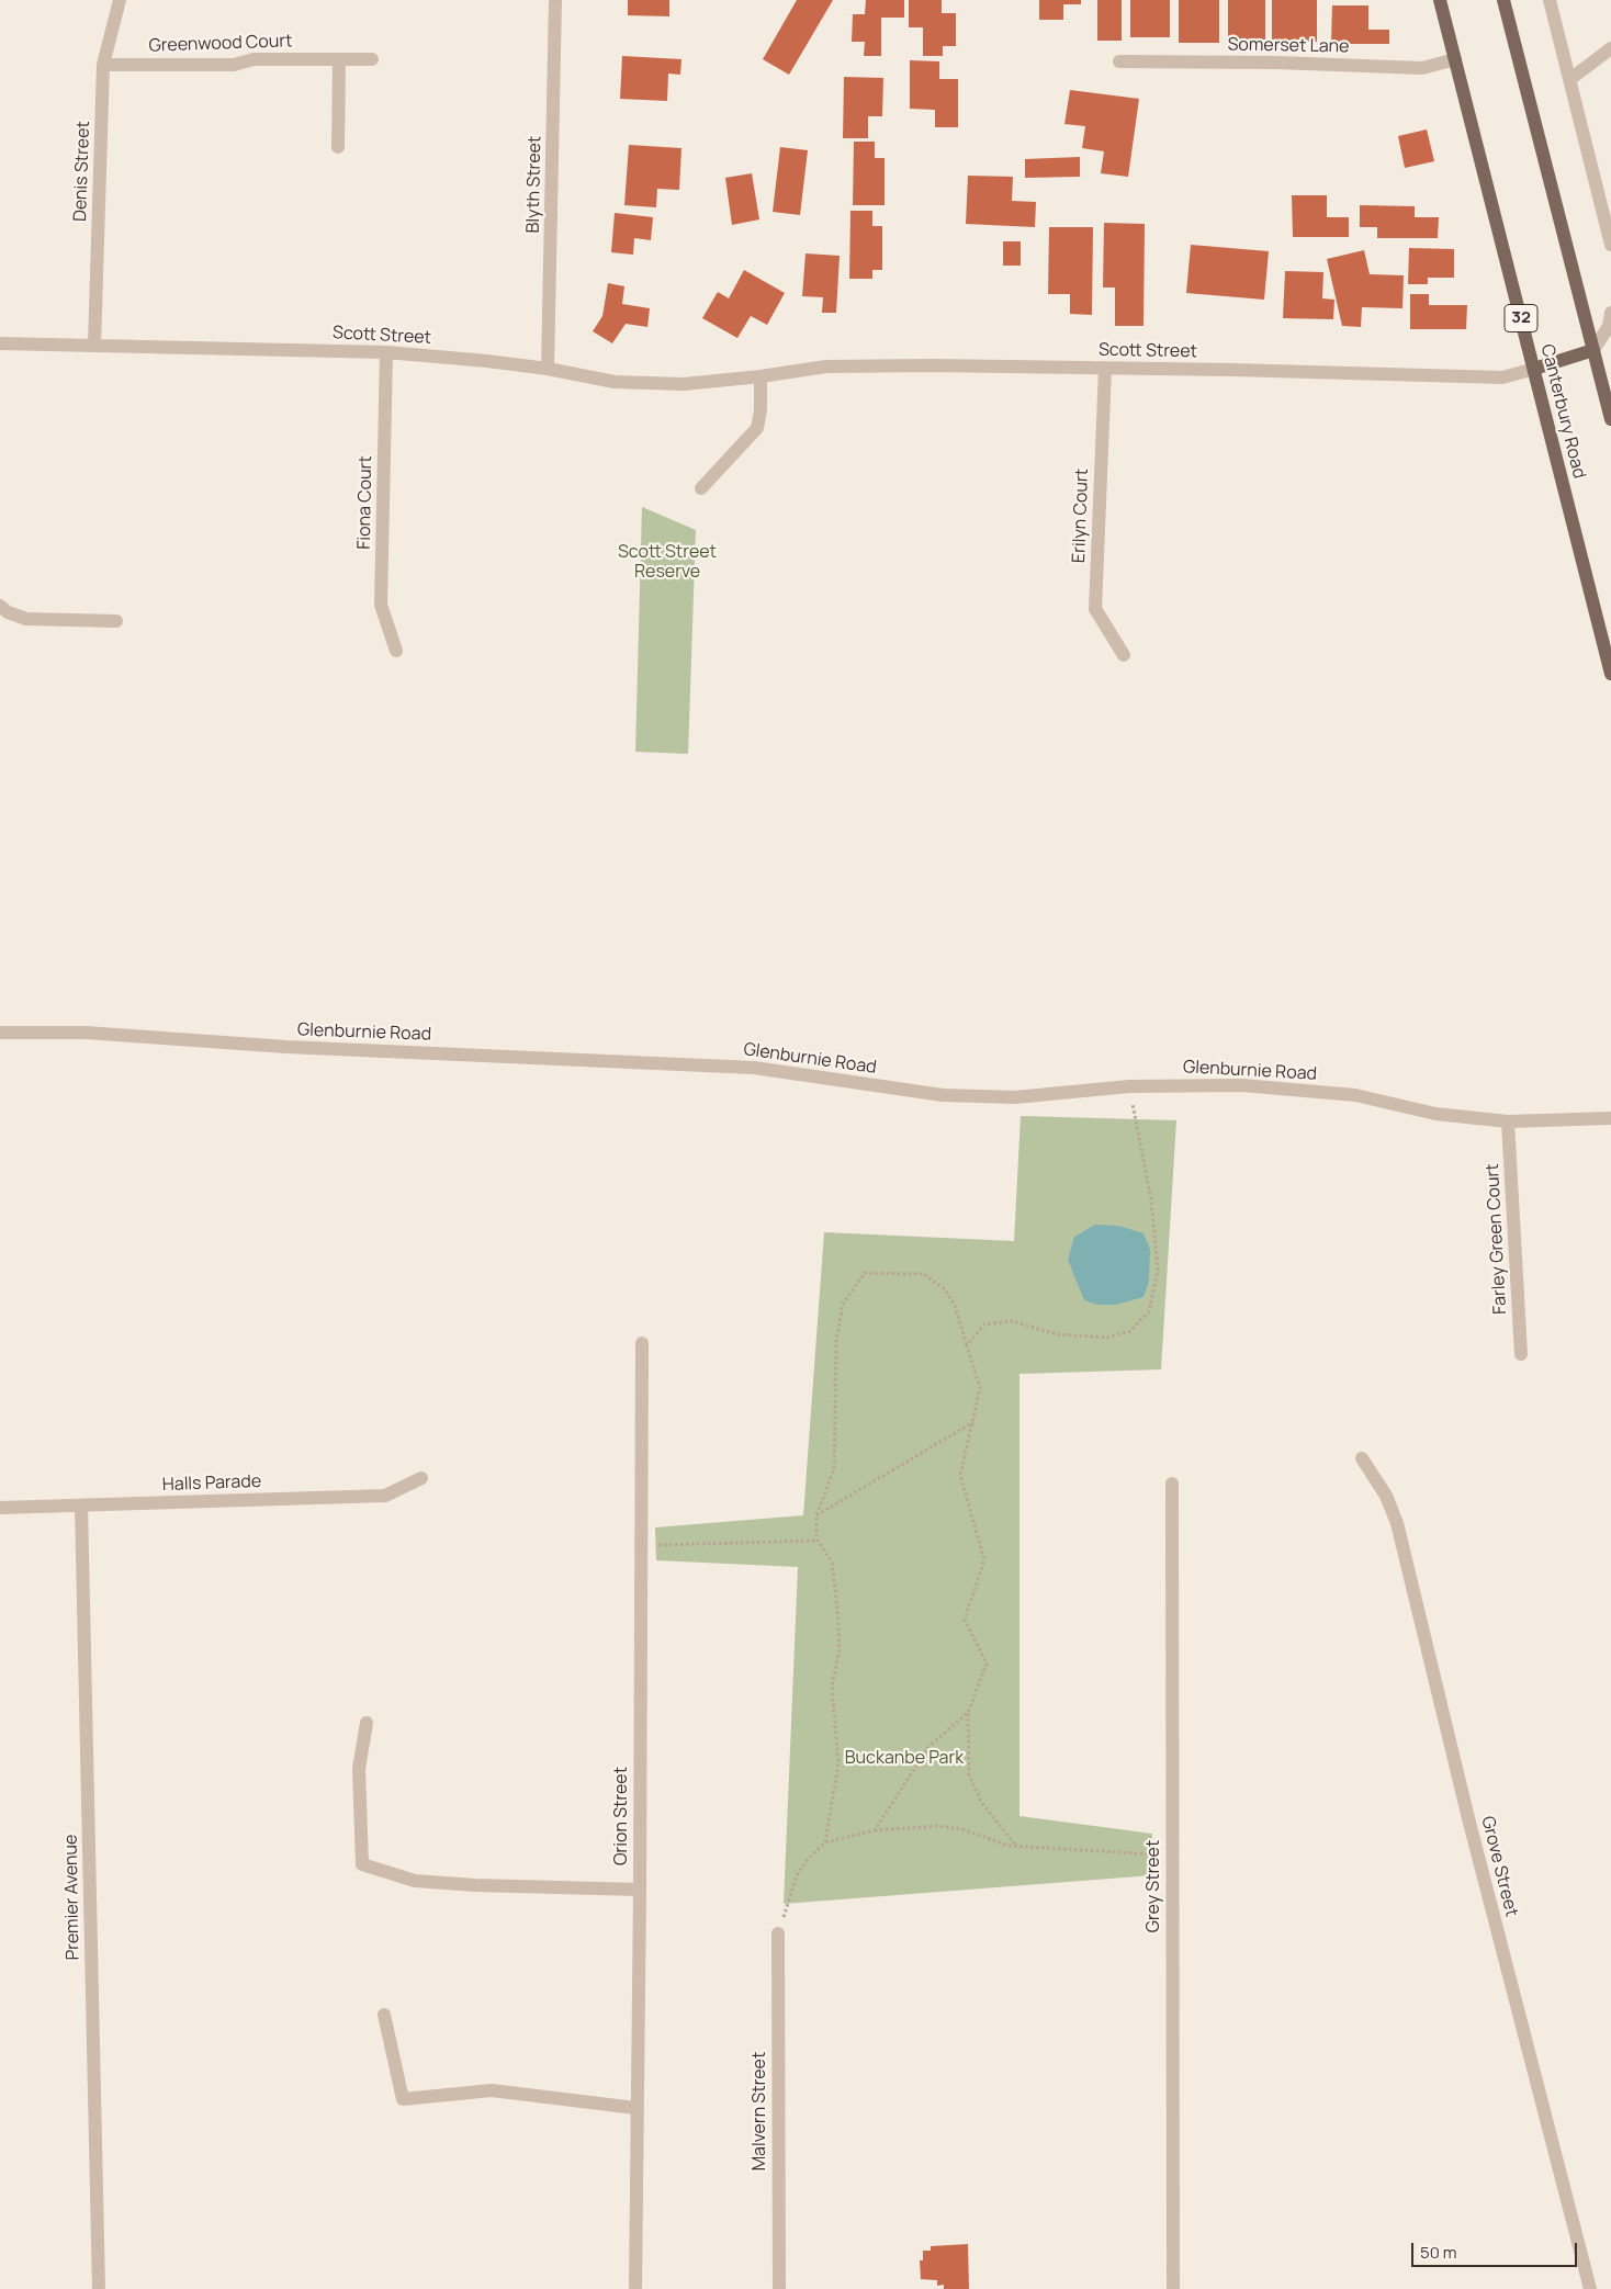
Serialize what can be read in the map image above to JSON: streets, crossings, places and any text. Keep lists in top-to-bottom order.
{
  "streets": {
    "main road": ["32", "Canterbury Road"],
    "street": [
      "Greenwood Court",
      "Somerset Lane",
      "Denis Street",
      "Blyth Street",
      "Scott Street",
      "Fiona Court",
      "Erilyn Court",
      "Glenburnie Road",
      "Farley Green Court",
      "Halls Parade",
      "Orion Street",
      "Grove Street",
      "Grey Street",
      "Premier Avenue",
      "Malvern Street"
    ]
  },
  "crossings": [
    ["Greenwood Court", "Denis Street"],
    ["Somerset Lane", "Canterbury Road"],
    ["Denis Street", "Scott Street"],
    ["Blyth Street", "Scott Street"],
    ["Scott Street", "Canterbury Road"],
    ["Scott Street", "Fiona Court"],
    ["Scott Street", "Erilyn Court"],
    ["Glenburnie Road", "Farley Green Court"],
    ["Halls Parade", "Premier Avenue"]
  ],
  "parks": ["Scott Street Reserve", "Buckanbe Park"],
  "scale_bar": "50 m"
}
